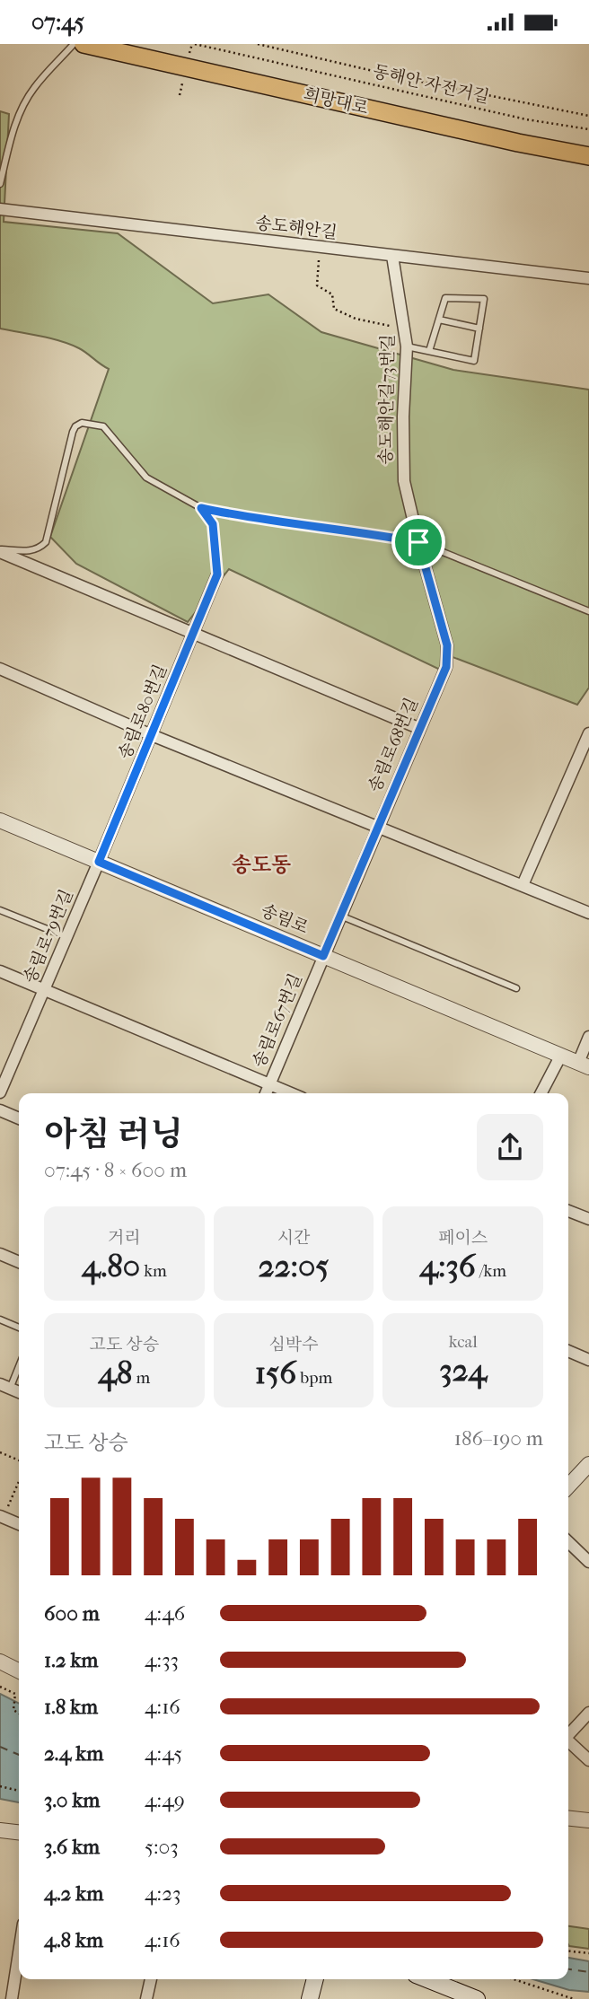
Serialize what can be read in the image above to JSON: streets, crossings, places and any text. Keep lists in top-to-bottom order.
{
  "streets": {
    "main road": ["희망대로"],
    "street": [
      "송도해안길",
      "송도해안길73번길",
      "송림로80번길",
      "송림로68번길",
      "송림로",
      "송림로79번길",
      "송림로67번길"
    ],
    "path": ["동해안 자전거길"]
  },
  "crossings": [
    ["송도해안길", "송도해안길73번길"],
    ["송도해안길73번길", "송림로68번길"],
    ["송림로80번길", "송림로"],
    ["송림로80번길", "송림로79번길"],
    ["송림로68번길", "송림로"],
    ["송림로68번길", "송림로67번길"],
    ["송림로", "송림로79번길"],
    ["송림로", "송림로67번길"]
  ],
  "districts": ["송도동"],
  "page": {
    "status": "07:45",
    "heading": ["아침 러닝", "07:45 · 8 × 600 m"],
    "stats": [
      ["거리", "4.80 km"],
      ["시간", "22:05"],
      ["페이스", "4:36 /km"],
      ["고도 상승", "48 m"],
      ["심박수", "156 bpm"],
      ["kcal", "324"]
    ],
    "chart": ["고도 상승", "186–190 m"],
    "list": [
      {
        "name": "600 m",
        "note": "4:46"
      },
      {
        "name": "1.2 km",
        "note": "4:33"
      },
      {
        "name": "1.8 km",
        "note": "4:16"
      },
      {
        "name": "2.4 km",
        "note": "4:45"
      },
      {
        "name": "3.0 km",
        "note": "4:49"
      },
      {
        "name": "3.6 km",
        "note": "5:03"
      },
      {
        "name": "4.2 km",
        "note": "4:23"
      },
      {
        "name": "4.8 km",
        "note": "4:16"
      }
    ]
  }
}
